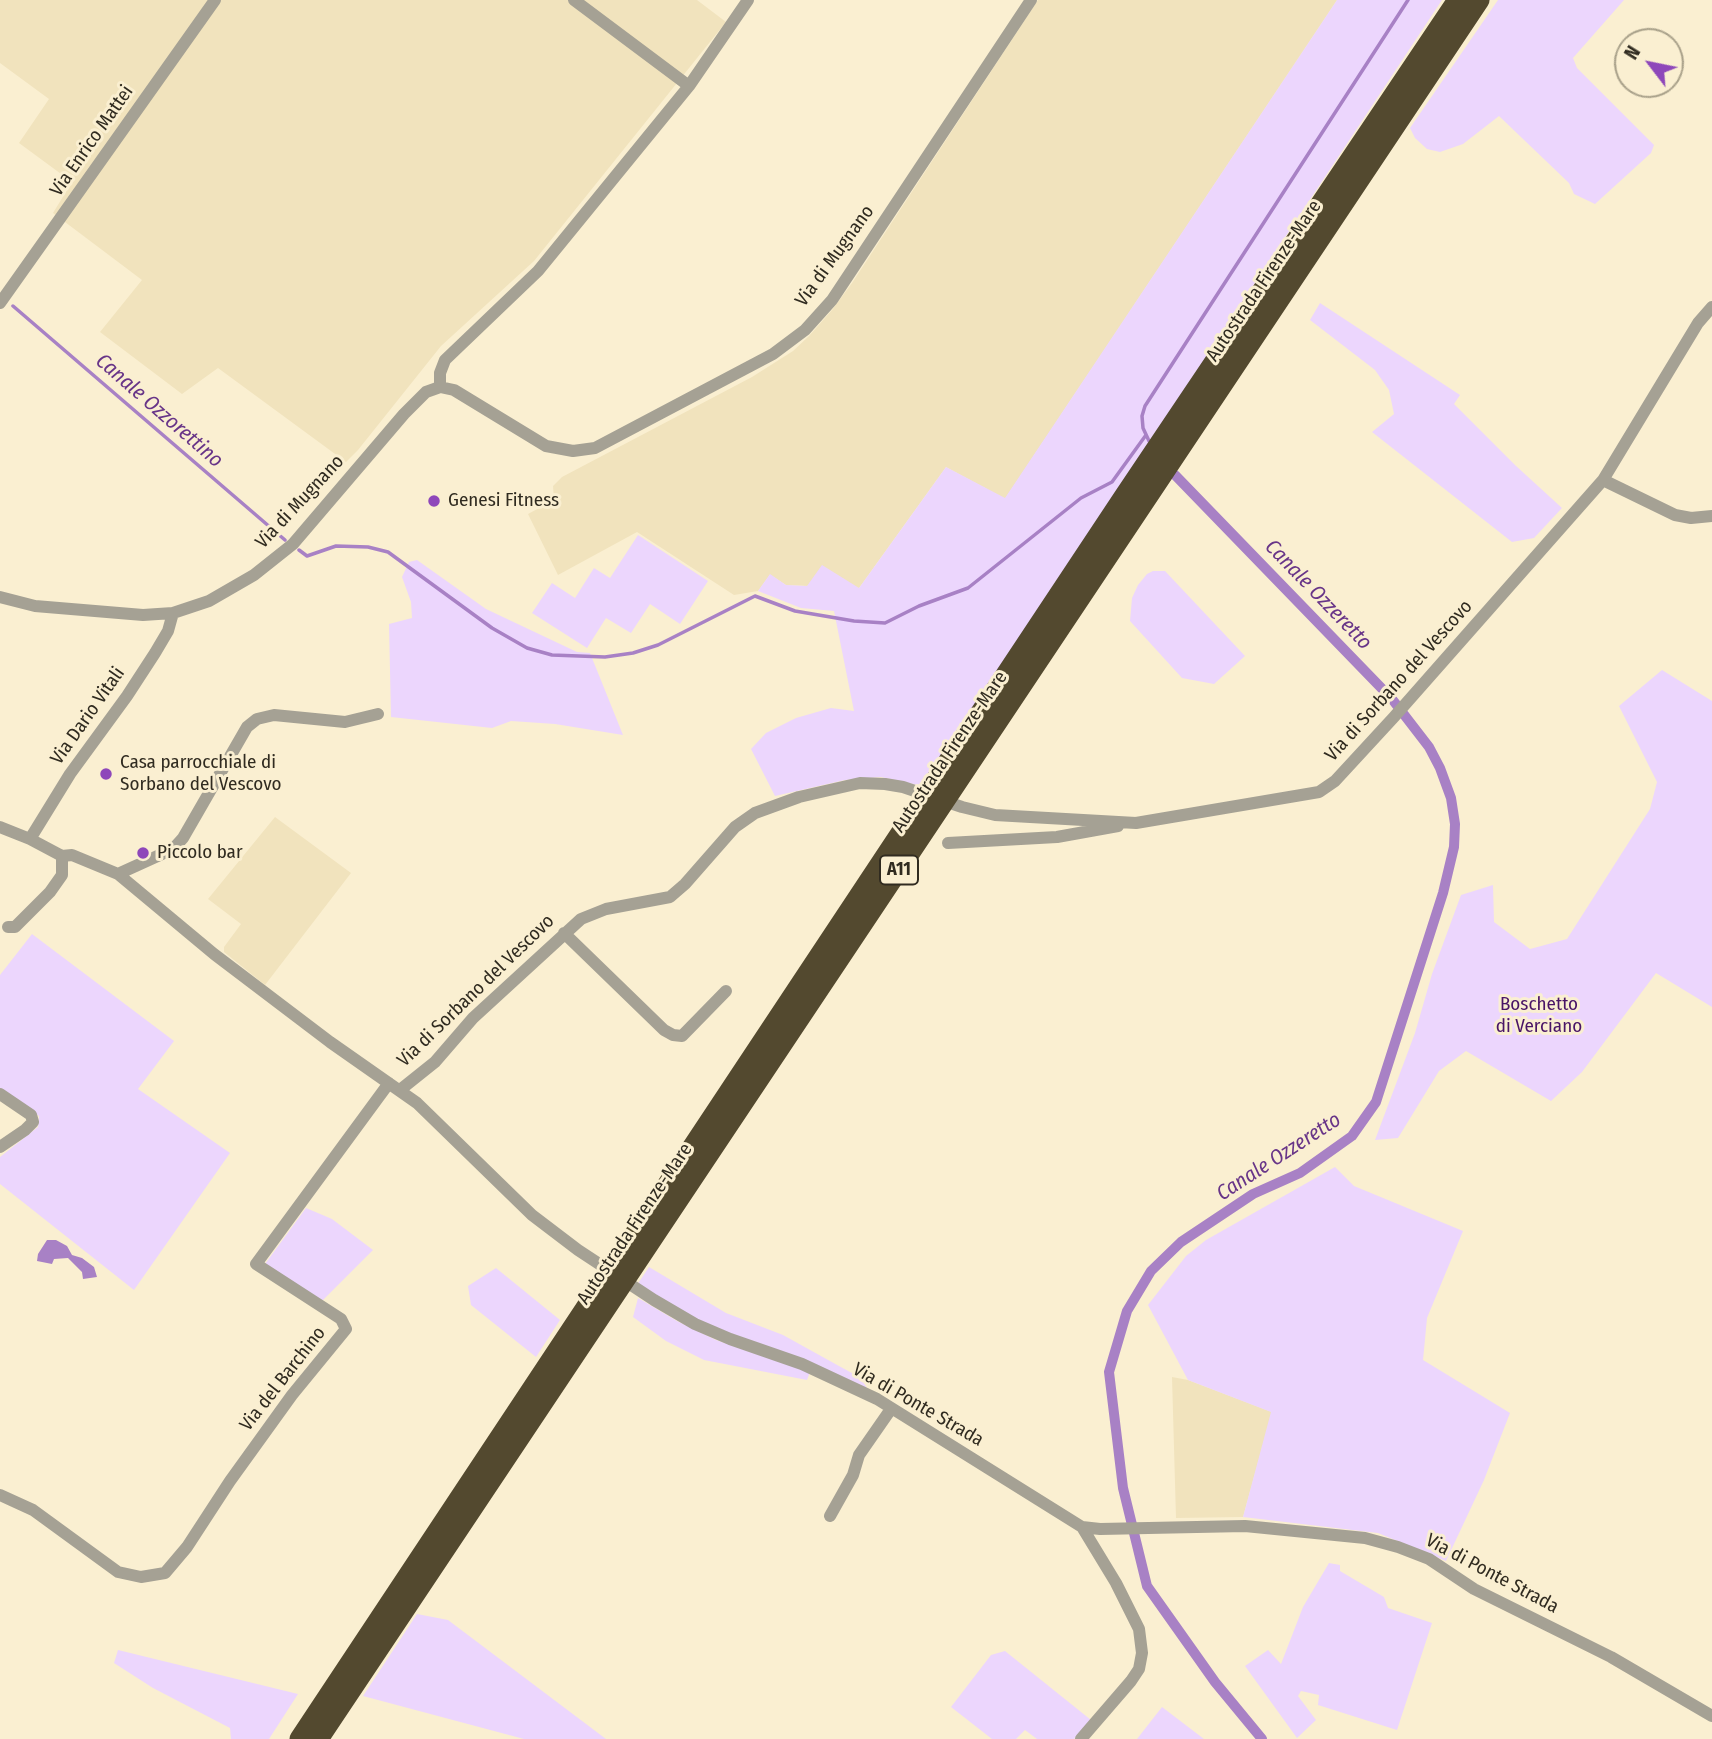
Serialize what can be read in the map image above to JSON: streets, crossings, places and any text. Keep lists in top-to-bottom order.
{
  "streets": {
    "highway": ["Autostrada Firenze-Mare", "A11"],
    "street": [
      "Via Enrico Mattei",
      "Via di Mugnano",
      "Via di Sorbano del Vescovo",
      "Via Dario Vitali",
      "Via del Barchino",
      "Via di Ponte Strada"
    ]
  },
  "crossings": [
    ["Via di Mugnano", "Via Dario Vitali"],
    ["Via di Sorbano del Vescovo", "Via Dario Vitali"],
    ["Via di Sorbano del Vescovo", "Via del Barchino"],
    ["Via di Sorbano del Vescovo", "Via di Ponte Strada"],
    ["Via del Barchino", "Via di Ponte Strada"]
  ],
  "water": ["Canale Ozzorettino", "Canale Ozzeretto"],
  "parks": ["Boschetto di Verciano"],
  "places": ["Genesi Fitness", "Casa parrocchiale di Sorbano del Vescovo", "Piccolo bar"],
  "north": "top left"
}
